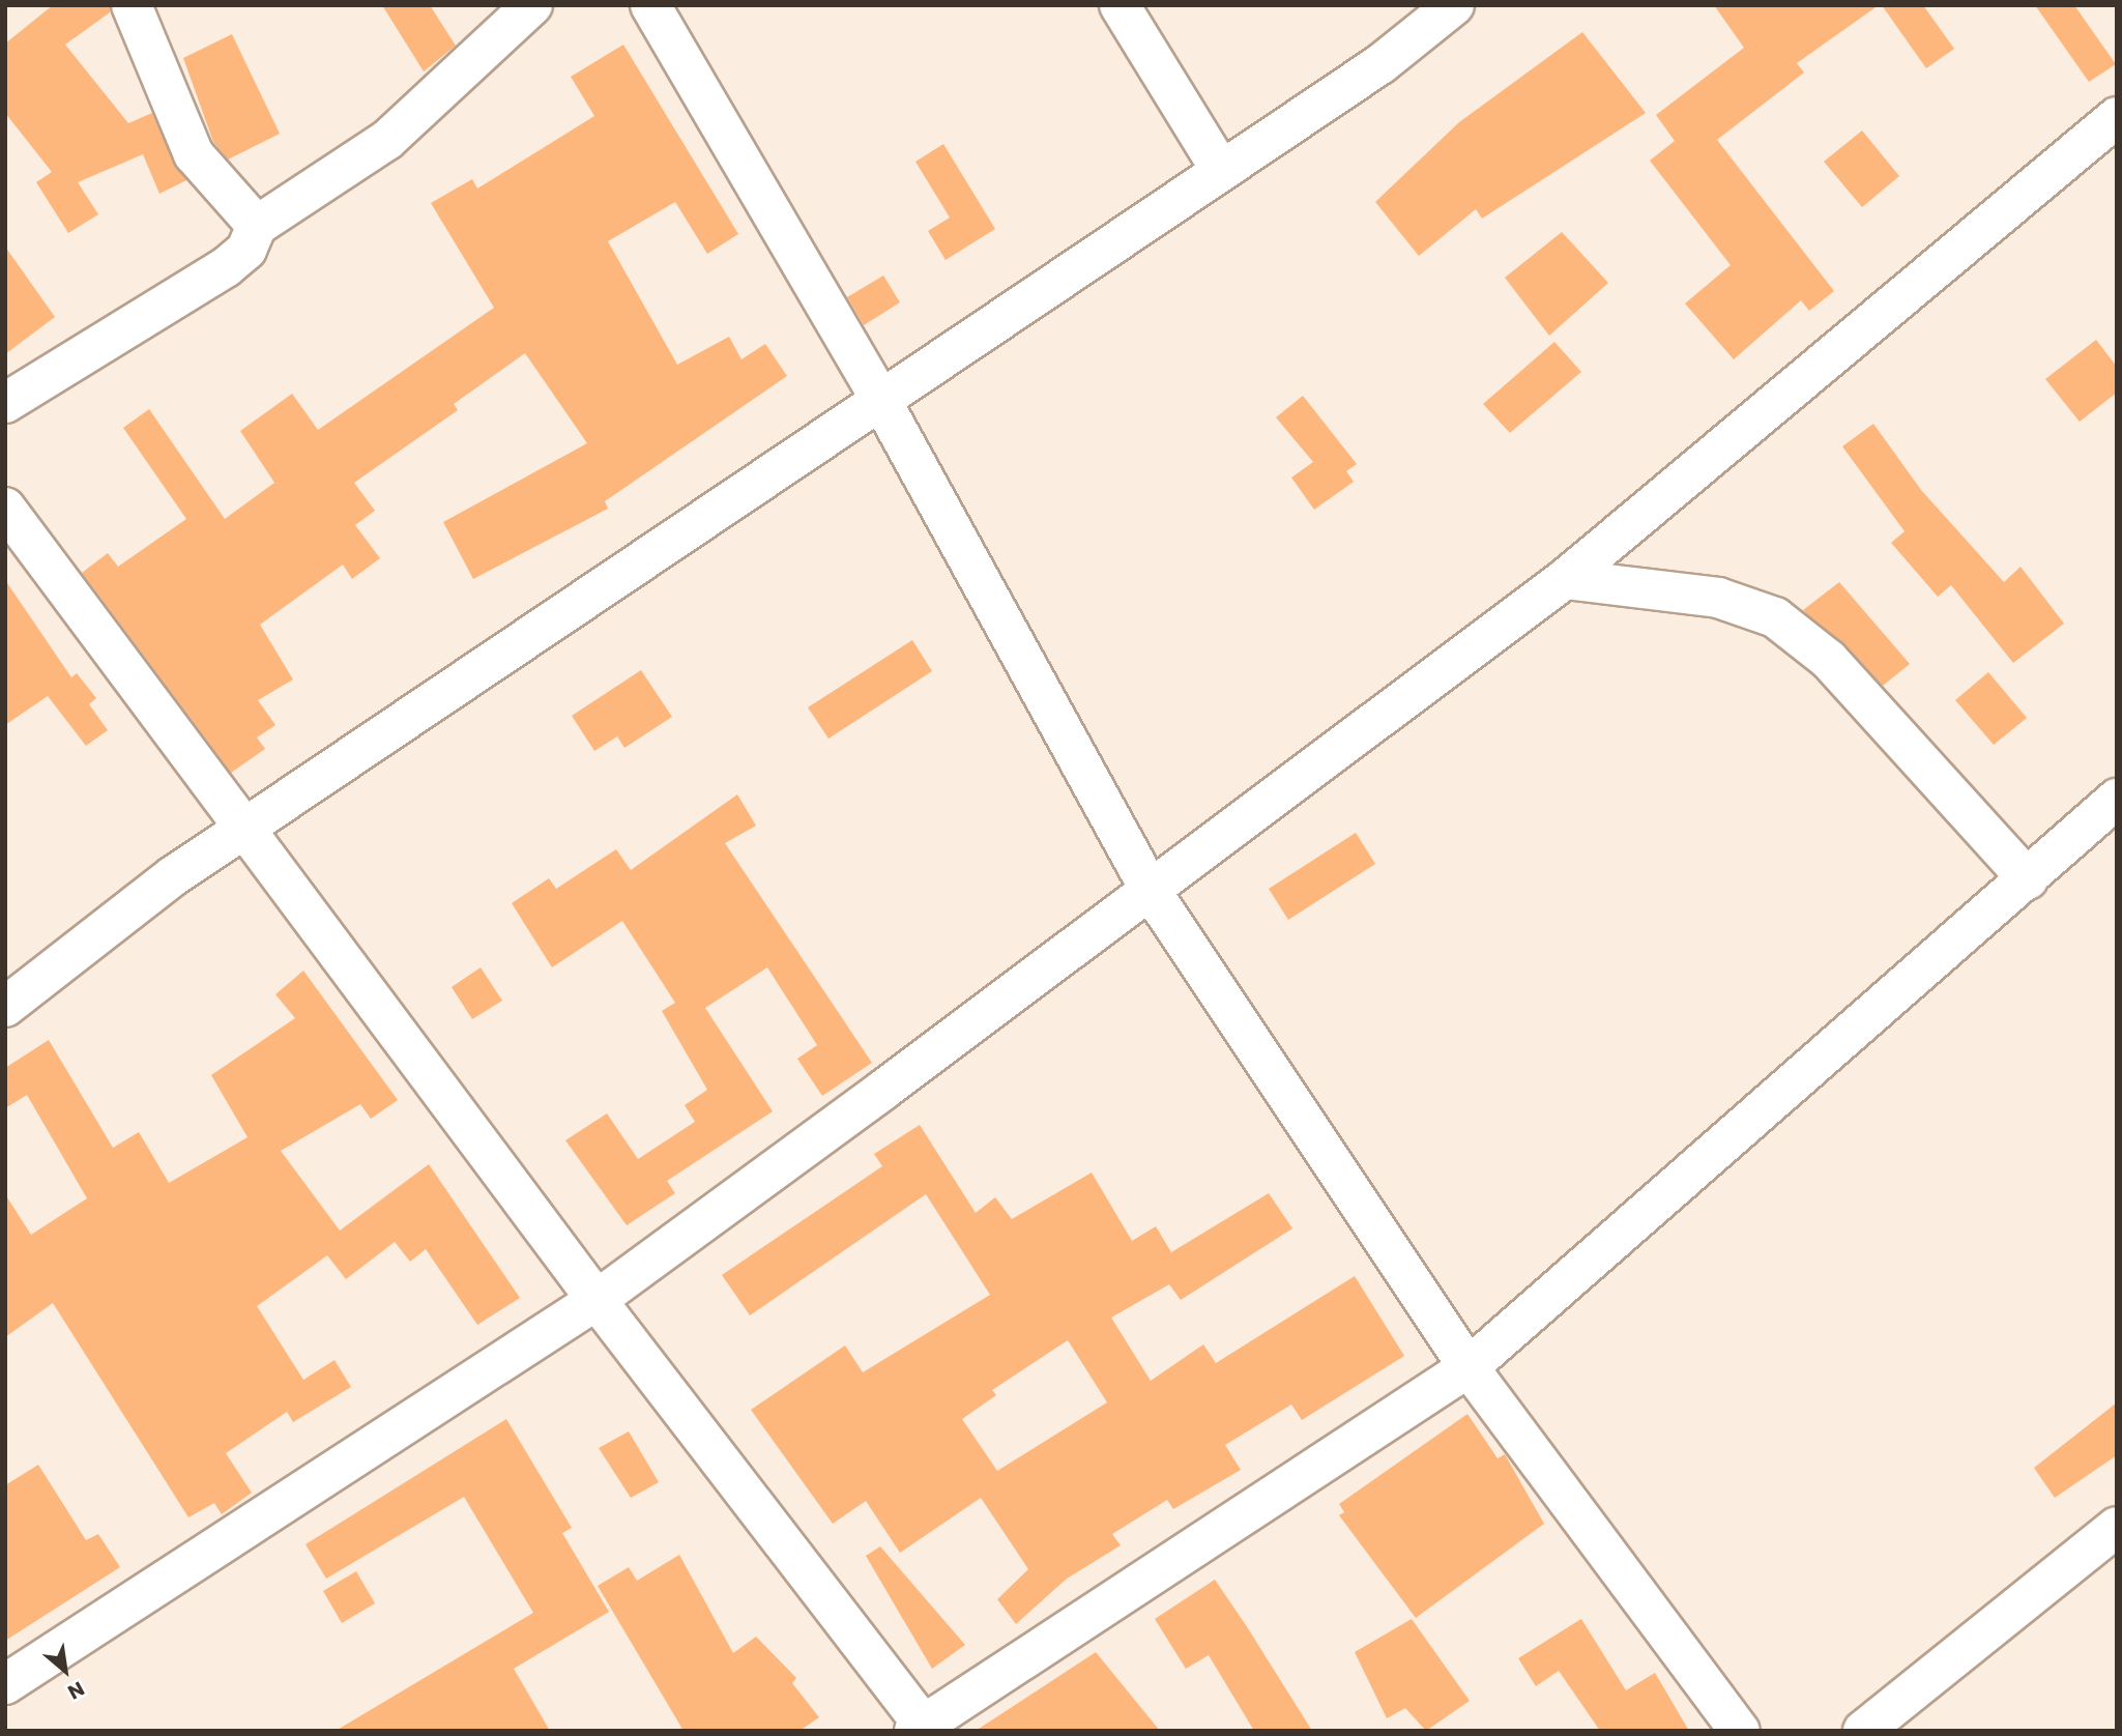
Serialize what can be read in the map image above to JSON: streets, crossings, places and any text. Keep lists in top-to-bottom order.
{
  "north": "bottom right"
}
